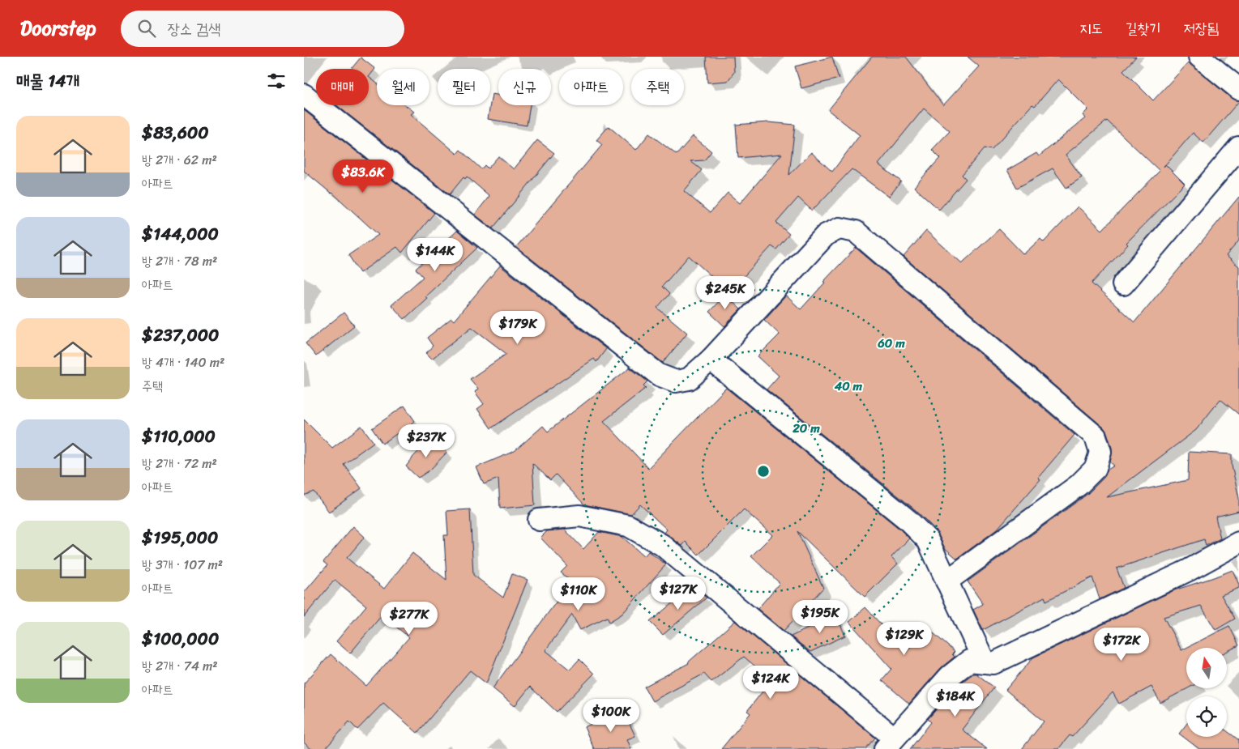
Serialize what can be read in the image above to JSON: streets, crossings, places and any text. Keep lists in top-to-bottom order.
{
  "north": "top",
  "page": {
    "header": "Doorstep",
    "search": "장소 검색",
    "nav": ["지도", "길찾기", "저장됨"],
    "heading": "매물 14개",
    "chip": [
      "매매",
      "월세",
      "필터",
      "신규",
      "아파트",
      "주택"
    ],
    "list": [
      {
        "name": "$83,600",
        "note": "방 2개 · 62 m² · 아파트"
      },
      {
        "name": "$144,000",
        "note": "방 2개 · 78 m² · 아파트"
      },
      {
        "name": "$237,000",
        "note": "방 4개 · 140 m² · 주택"
      },
      {
        "name": "$110,000",
        "note": "방 2개 · 72 m² · 아파트"
      },
      {
        "name": "$195,000",
        "note": "방 3개 · 107 m² · 아파트"
      },
      {
        "name": "$100,000",
        "note": "방 2개 · 74 m² · 아파트"
      }
    ],
    "price": [
      "$83.6K",
      "$144K",
      "$245K",
      "$179K",
      "$237K",
      "$127K",
      "$110K",
      "$195K",
      "$277K",
      "$129K",
      "$172K",
      "$124K",
      "$184K",
      "$100K"
    ]
  },
  "rings": ["60 m", "40 m", "20 m"]
}
